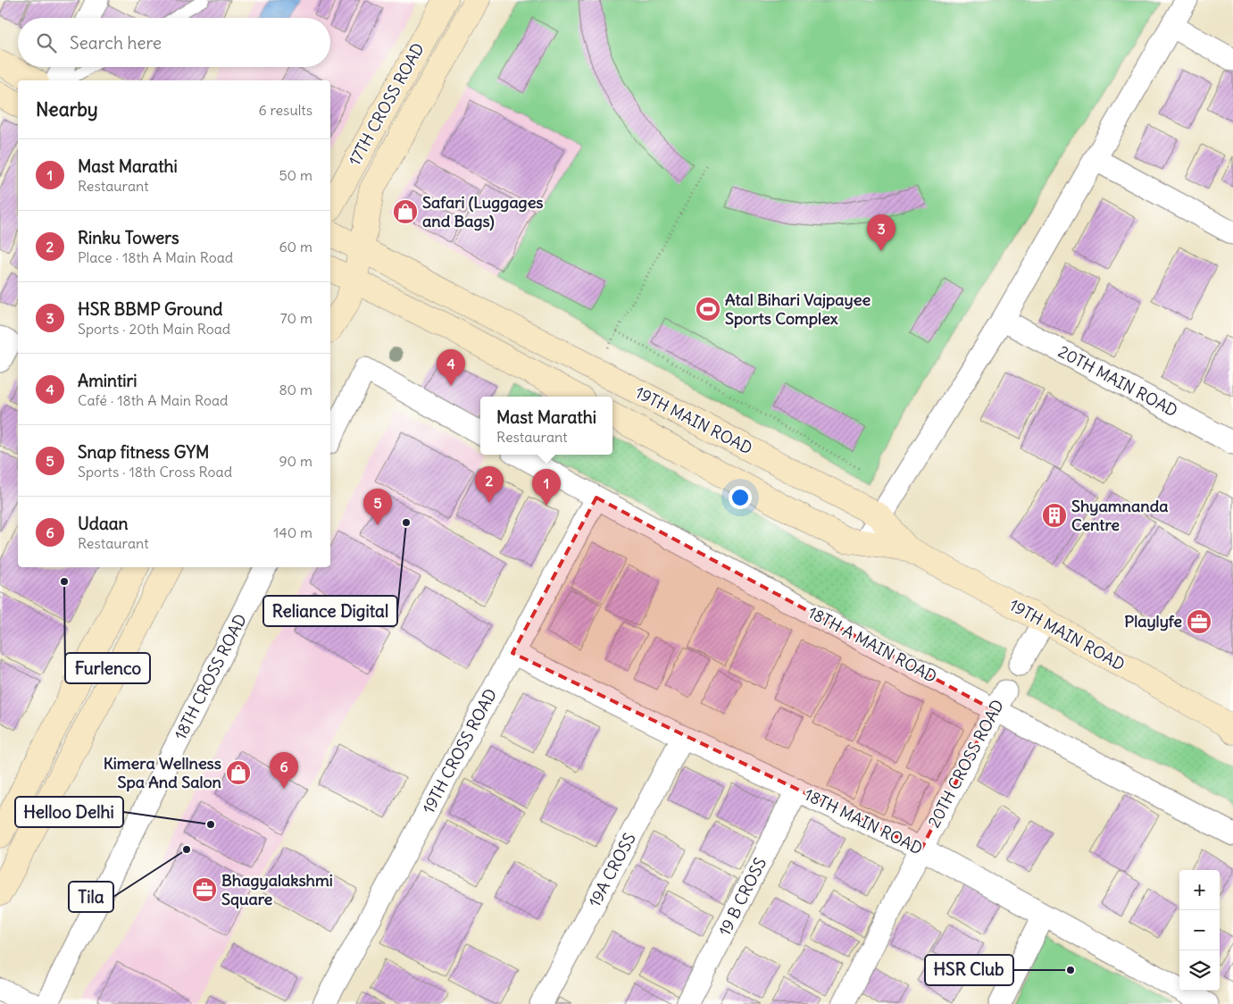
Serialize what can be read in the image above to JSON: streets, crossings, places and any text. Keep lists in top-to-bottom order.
{
  "streets": {
    "main road": ["17TH CROSS ROAD", "19TH MAIN ROAD"],
    "street": [
      "20TH MAIN ROAD",
      "18TH A MAIN ROAD",
      "18TH CROSS ROAD",
      "19TH CROSS ROAD",
      "20TH CROSS ROAD",
      "18TH MAIN ROAD",
      "19A CROSS",
      "19 B CROSS"
    ]
  },
  "crossings": [
    ["17TH CROSS ROAD", "19TH MAIN ROAD"],
    ["18TH A MAIN ROAD", "19TH CROSS ROAD"],
    ["18TH A MAIN ROAD", "20TH CROSS ROAD"],
    ["19TH CROSS ROAD", "18TH MAIN ROAD"],
    ["20TH CROSS ROAD", "18TH MAIN ROAD"],
    ["18TH MAIN ROAD", "19A CROSS"],
    ["18TH MAIN ROAD", "19 B CROSS"]
  ],
  "places": {
    "shop": ["Safari (Luggages and Bags)", "Kimera Wellness Spa And Salon"],
    "sports": ["Atal Bihari Vajpayee Sports Complex"],
    "building": ["Shyamnanda Centre"],
    "other": [
      "Reliance Digital",
      "Furlenco",
      "Helloo Delhi",
      "Tila",
      "HSR Club"
    ],
    "office": ["Playlyfe", "Bhagyalakshmi Square"]
  },
  "page": {
    "search": "Search here",
    "heading": ["Nearby", "6 results"],
    "list": [
      {
        "mark": "1",
        "name": "Mast Marathi",
        "note": "Restaurant",
        "value": "50 m"
      },
      {
        "mark": "2",
        "name": "Rinku Towers",
        "note": "Place · 18th A Main Road",
        "value": "60 m"
      },
      {
        "mark": "3",
        "name": "HSR BBMP Ground",
        "note": "Sports · 20th Main Road",
        "value": "70 m"
      },
      {
        "mark": "4",
        "name": "Amintiri",
        "note": "Café · 18th A Main Road",
        "value": "80 m"
      },
      {
        "mark": "5",
        "name": "Snap fitness GYM",
        "note": "Sports · 18th Cross Road",
        "value": "90 m"
      },
      {
        "mark": "6",
        "name": "Udaan",
        "note": "Restaurant",
        "value": "140 m"
      }
    ],
    "pins": [
      "3",
      "4",
      "2",
      "1",
      "5",
      "6"
    ],
    "popup": ["Mast Marathi", "Restaurant"],
    "map_buttons": ["+", "−"]
  }
}
